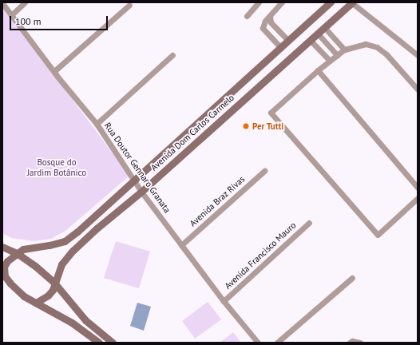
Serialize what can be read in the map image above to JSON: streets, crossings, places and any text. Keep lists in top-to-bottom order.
{
  "streets": {
    "street": [
      "Avenida Dom Carlos Carmelo",
      "Rua Doutor Gennaro Granata",
      "Avenida Braz Rivas",
      "Avenida Francisco Mauro"
    ]
  },
  "crossings": [
    ["Avenida Dom Carlos Carmelo", "Rua Doutor Gennaro Granata"],
    ["Rua Doutor Gennaro Granata", "Avenida Braz Rivas"],
    ["Rua Doutor Gennaro Granata", "Avenida Francisco Mauro"]
  ],
  "parks": ["Bosque do Jardim Botânico"],
  "places": ["Per Tutti"],
  "scale_bar": "100 m"
}
